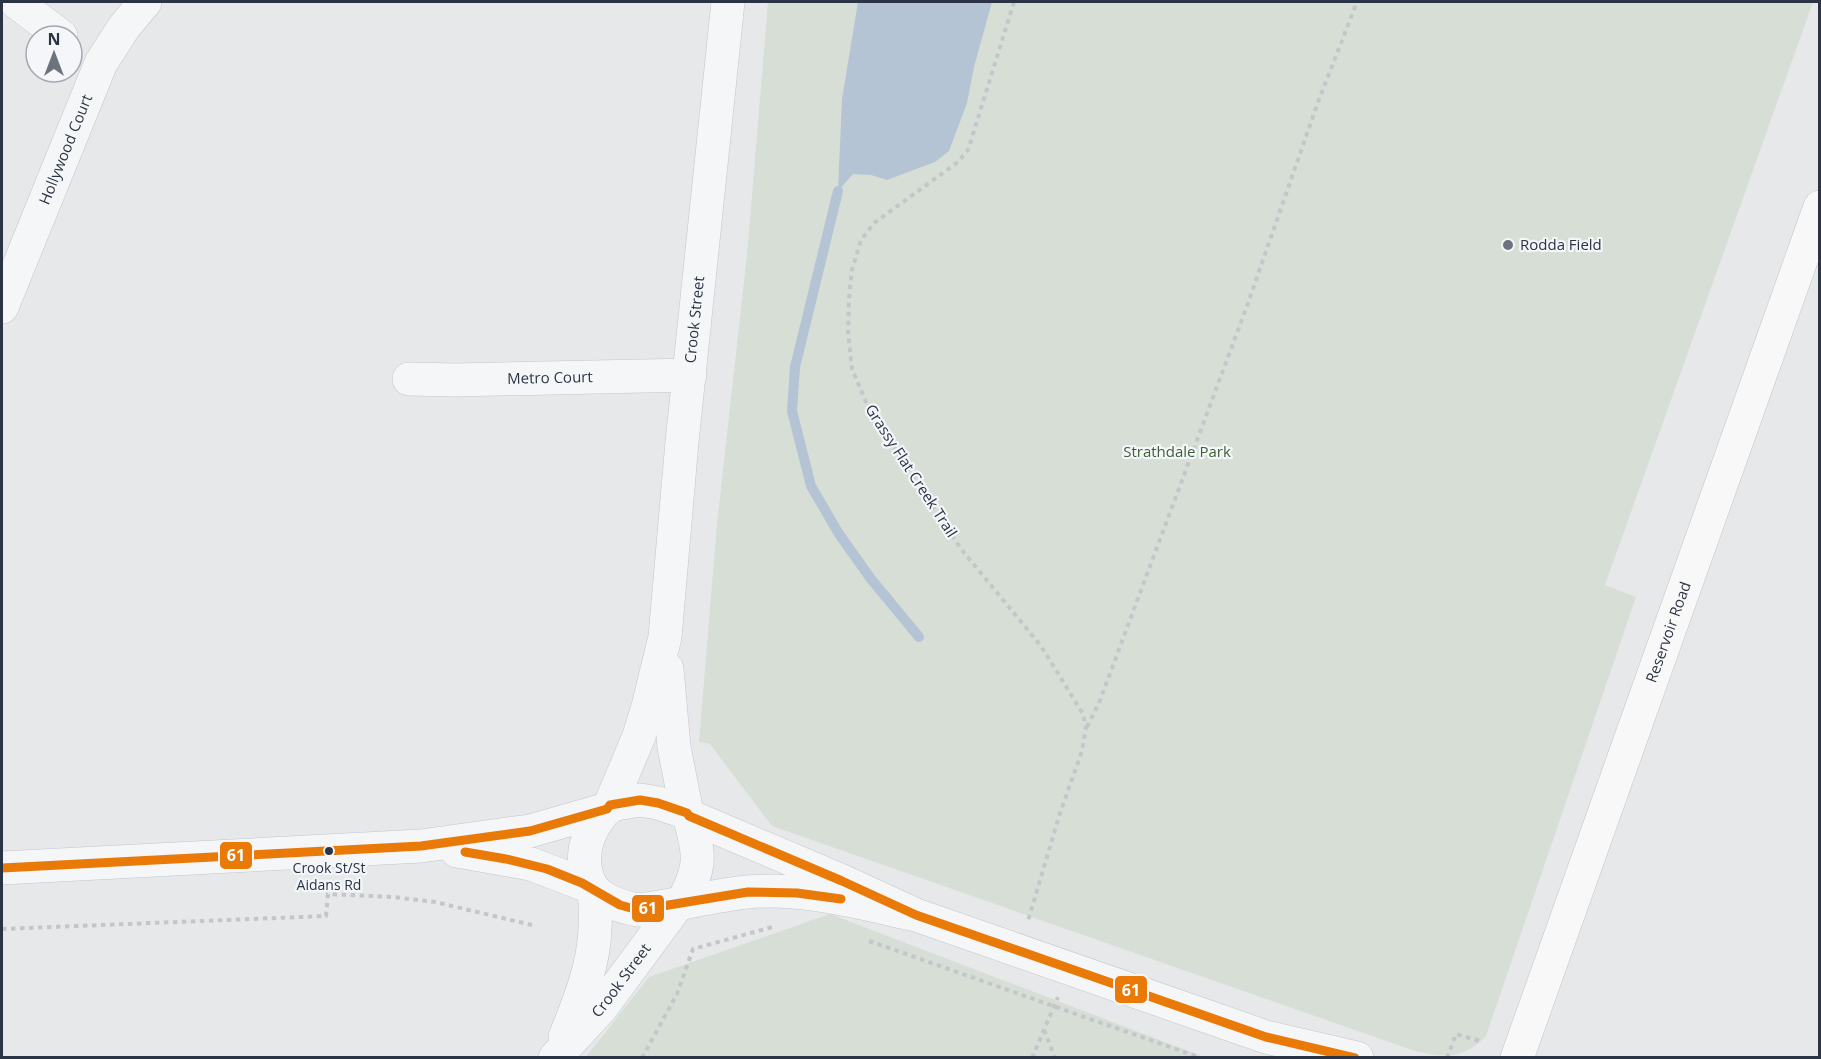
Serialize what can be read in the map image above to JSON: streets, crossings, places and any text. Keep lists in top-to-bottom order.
{
  "streets": {
    "main road": ["Reservoir Road"],
    "street": ["Hollywood Court", "Crook Street", "Metro Court"],
    "path": ["Grassy Flat Creek Trail"]
  },
  "crossings": [
    ["Crook Street", "Metro Court"]
  ],
  "parks": ["Strathdale Park"],
  "places": ["Rodda Field", "Crook St/St Aidans Rd"],
  "lines": ["transit line 61"],
  "north": "top"
}
